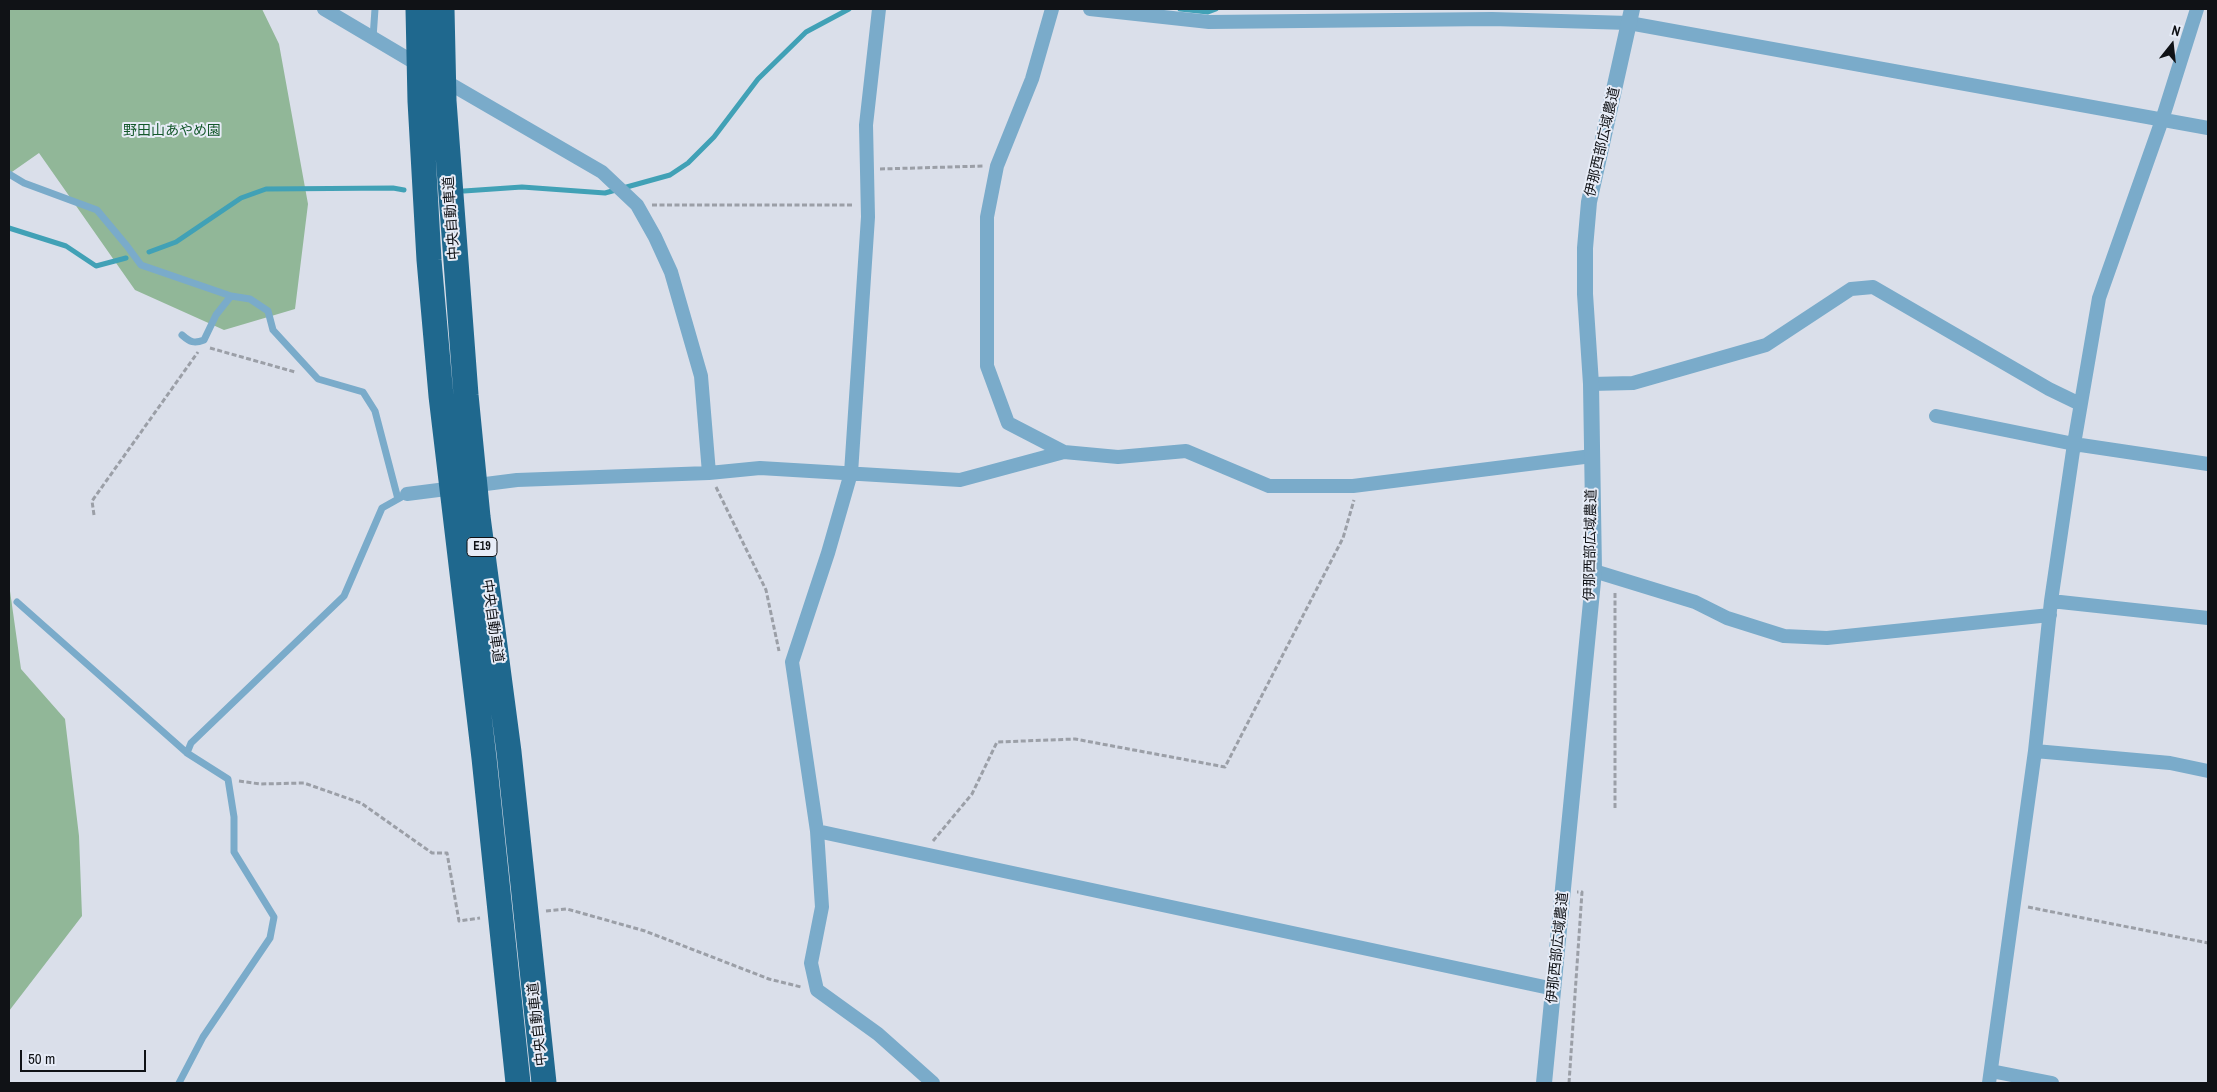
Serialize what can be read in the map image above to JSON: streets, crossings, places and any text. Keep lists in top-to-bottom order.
{
  "streets": {
    "highway": ["中央自動車道", "E19"],
    "street": ["伊那西部広域農道"]
  },
  "parks": ["野田山あやめ園"],
  "scale_bar": "50 m",
  "north": "top"
}
